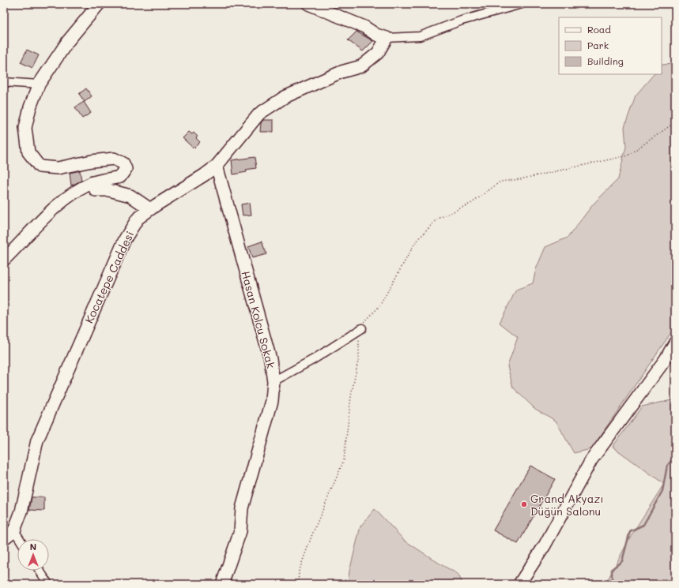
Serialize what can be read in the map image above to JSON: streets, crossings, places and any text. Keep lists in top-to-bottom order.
{
  "streets": {
    "main road": ["Kocatepe Caddesi", "Hasan Kolcu Sokak"]
  },
  "crossings": [
    ["Kocatepe Caddesi", "Hasan Kolcu Sokak"]
  ],
  "places": ["Grand Akyazı Düğün Salonu"],
  "legend": ["Road", "Park", "Building"],
  "north": "top"
}
